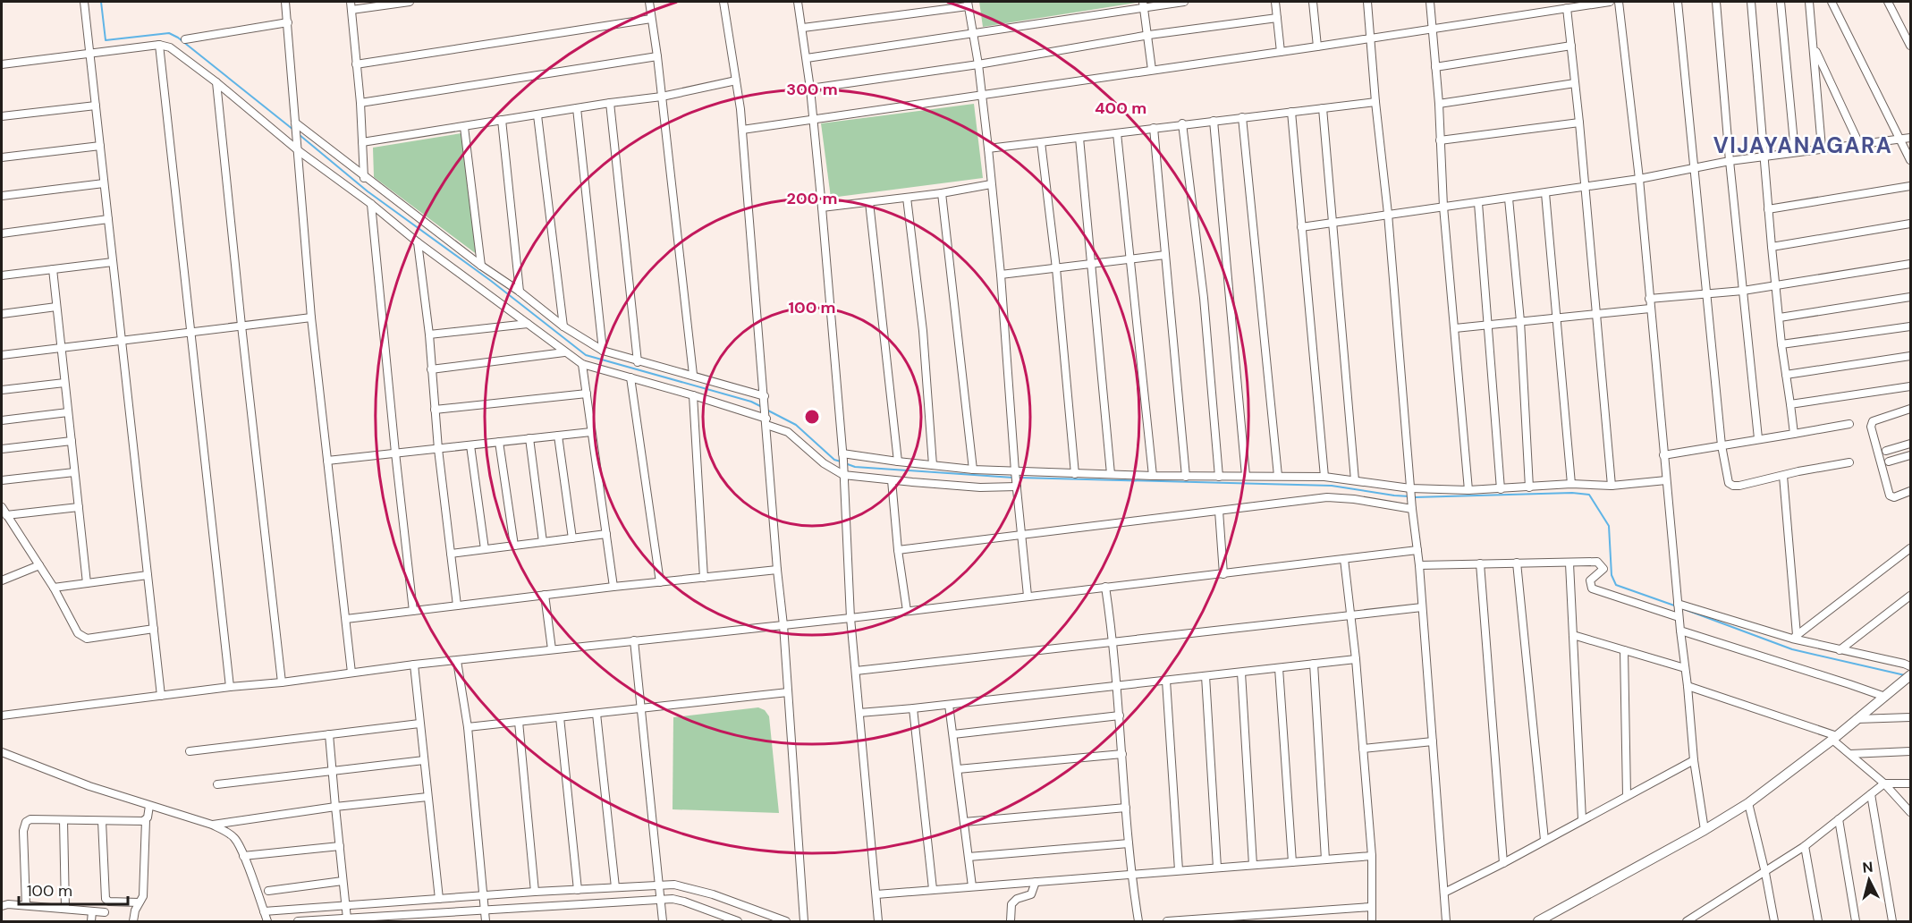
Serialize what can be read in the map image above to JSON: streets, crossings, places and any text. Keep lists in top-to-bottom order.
{
  "districts": ["VIJAYANAGARA"],
  "scale_bar": "100 m",
  "north": "top",
  "rings": [
    "300 m",
    "400 m",
    "200 m",
    "100 m"
  ]
}
